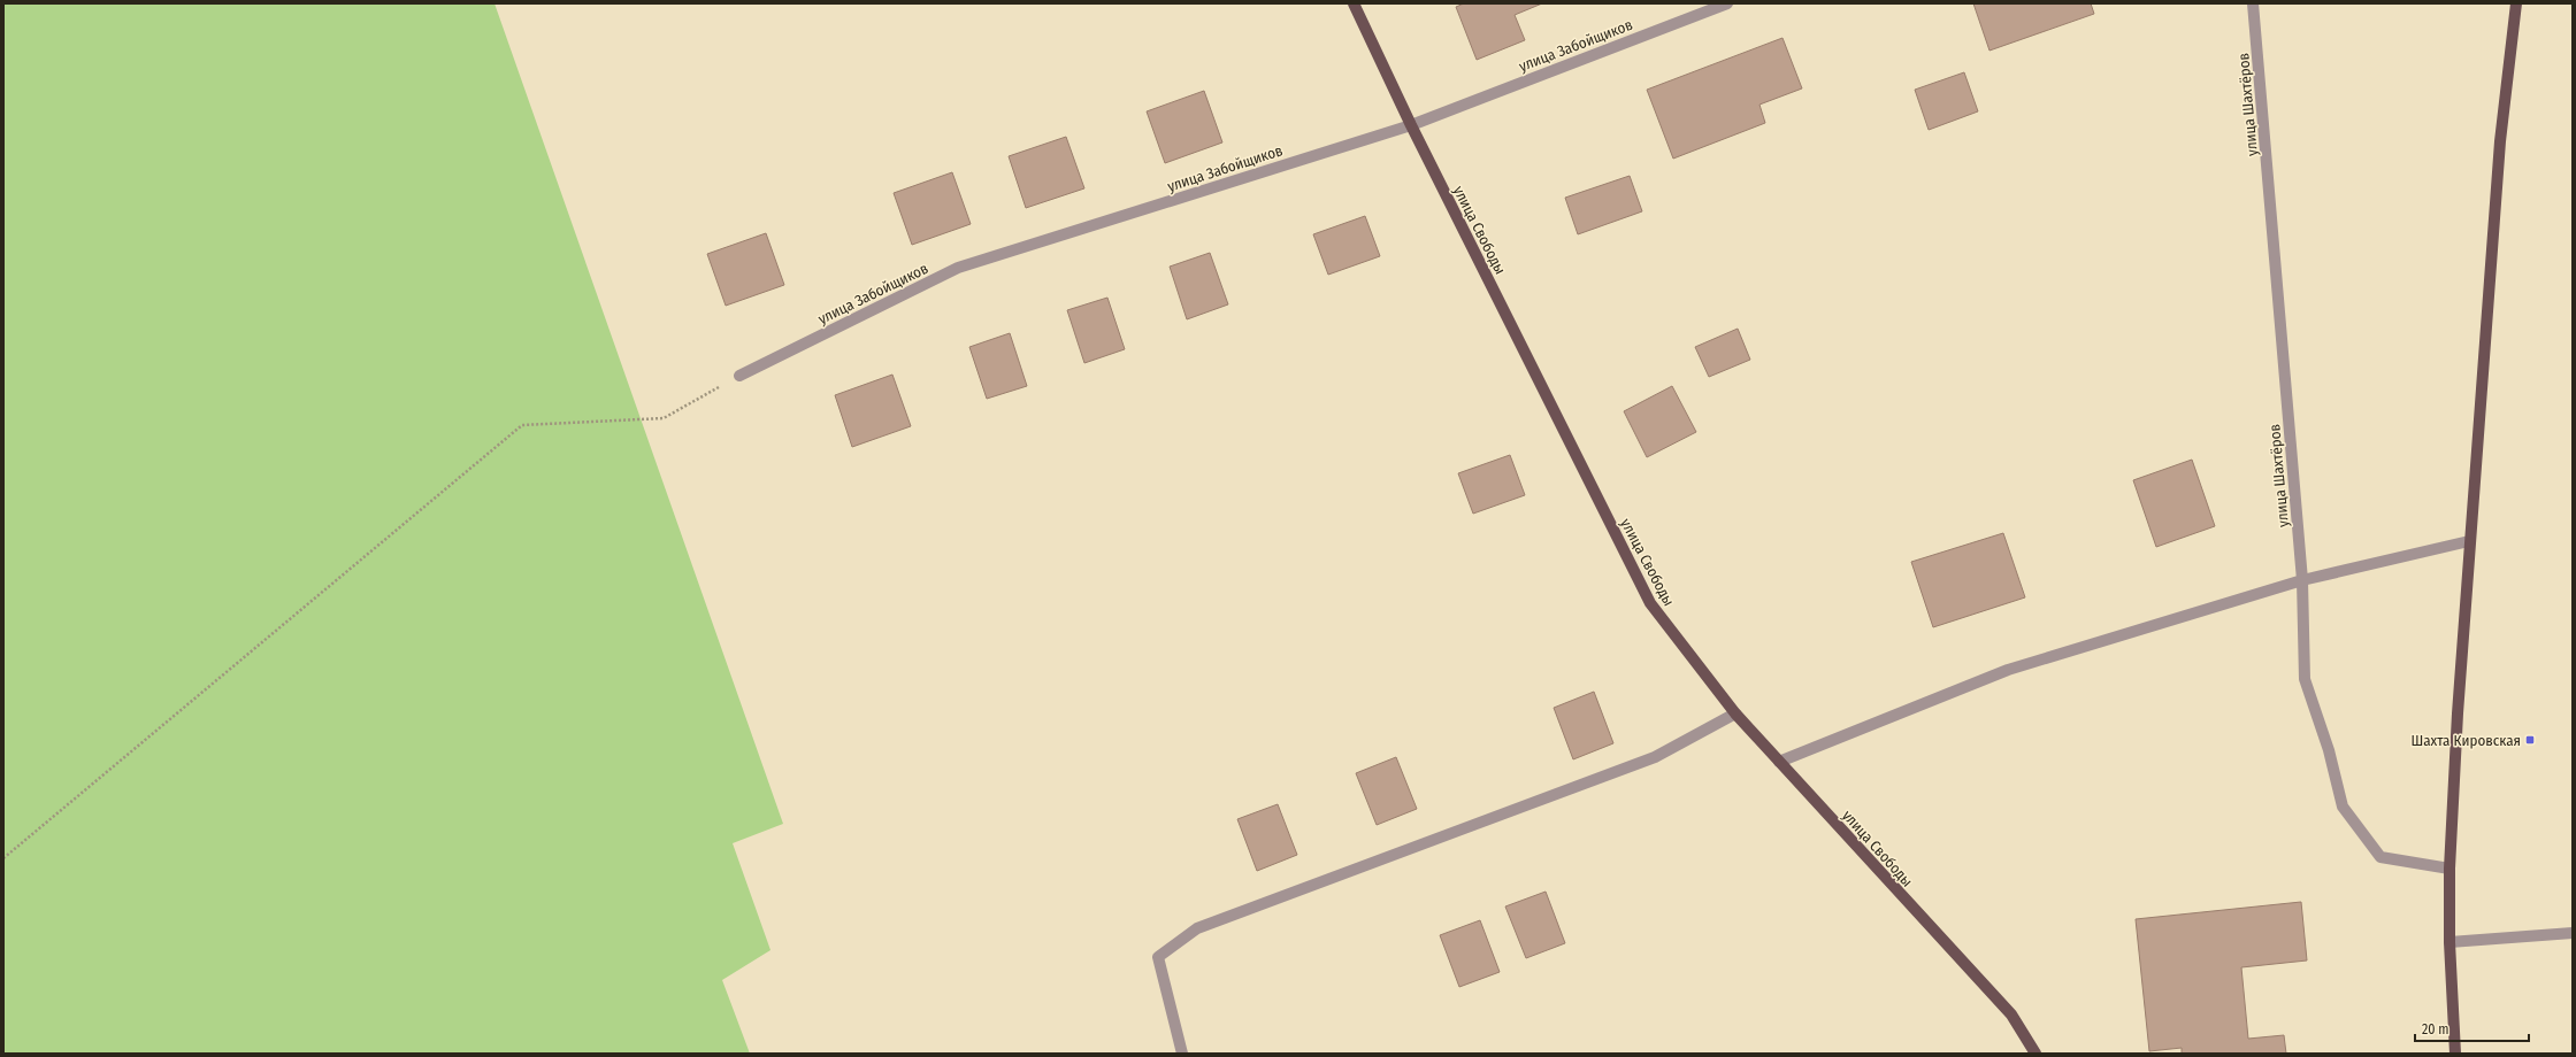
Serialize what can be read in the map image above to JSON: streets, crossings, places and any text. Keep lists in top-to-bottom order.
{
  "streets": {
    "main road": ["улица Свободы"],
    "street": ["улица Забойщиков", "улица Шахтёров"]
  },
  "crossings": [
    ["улица Забойщиков", "улица Свободы"]
  ],
  "places": {
    "transit": ["Шахта Кировская"]
  },
  "scale_bar": "20 m"
}
